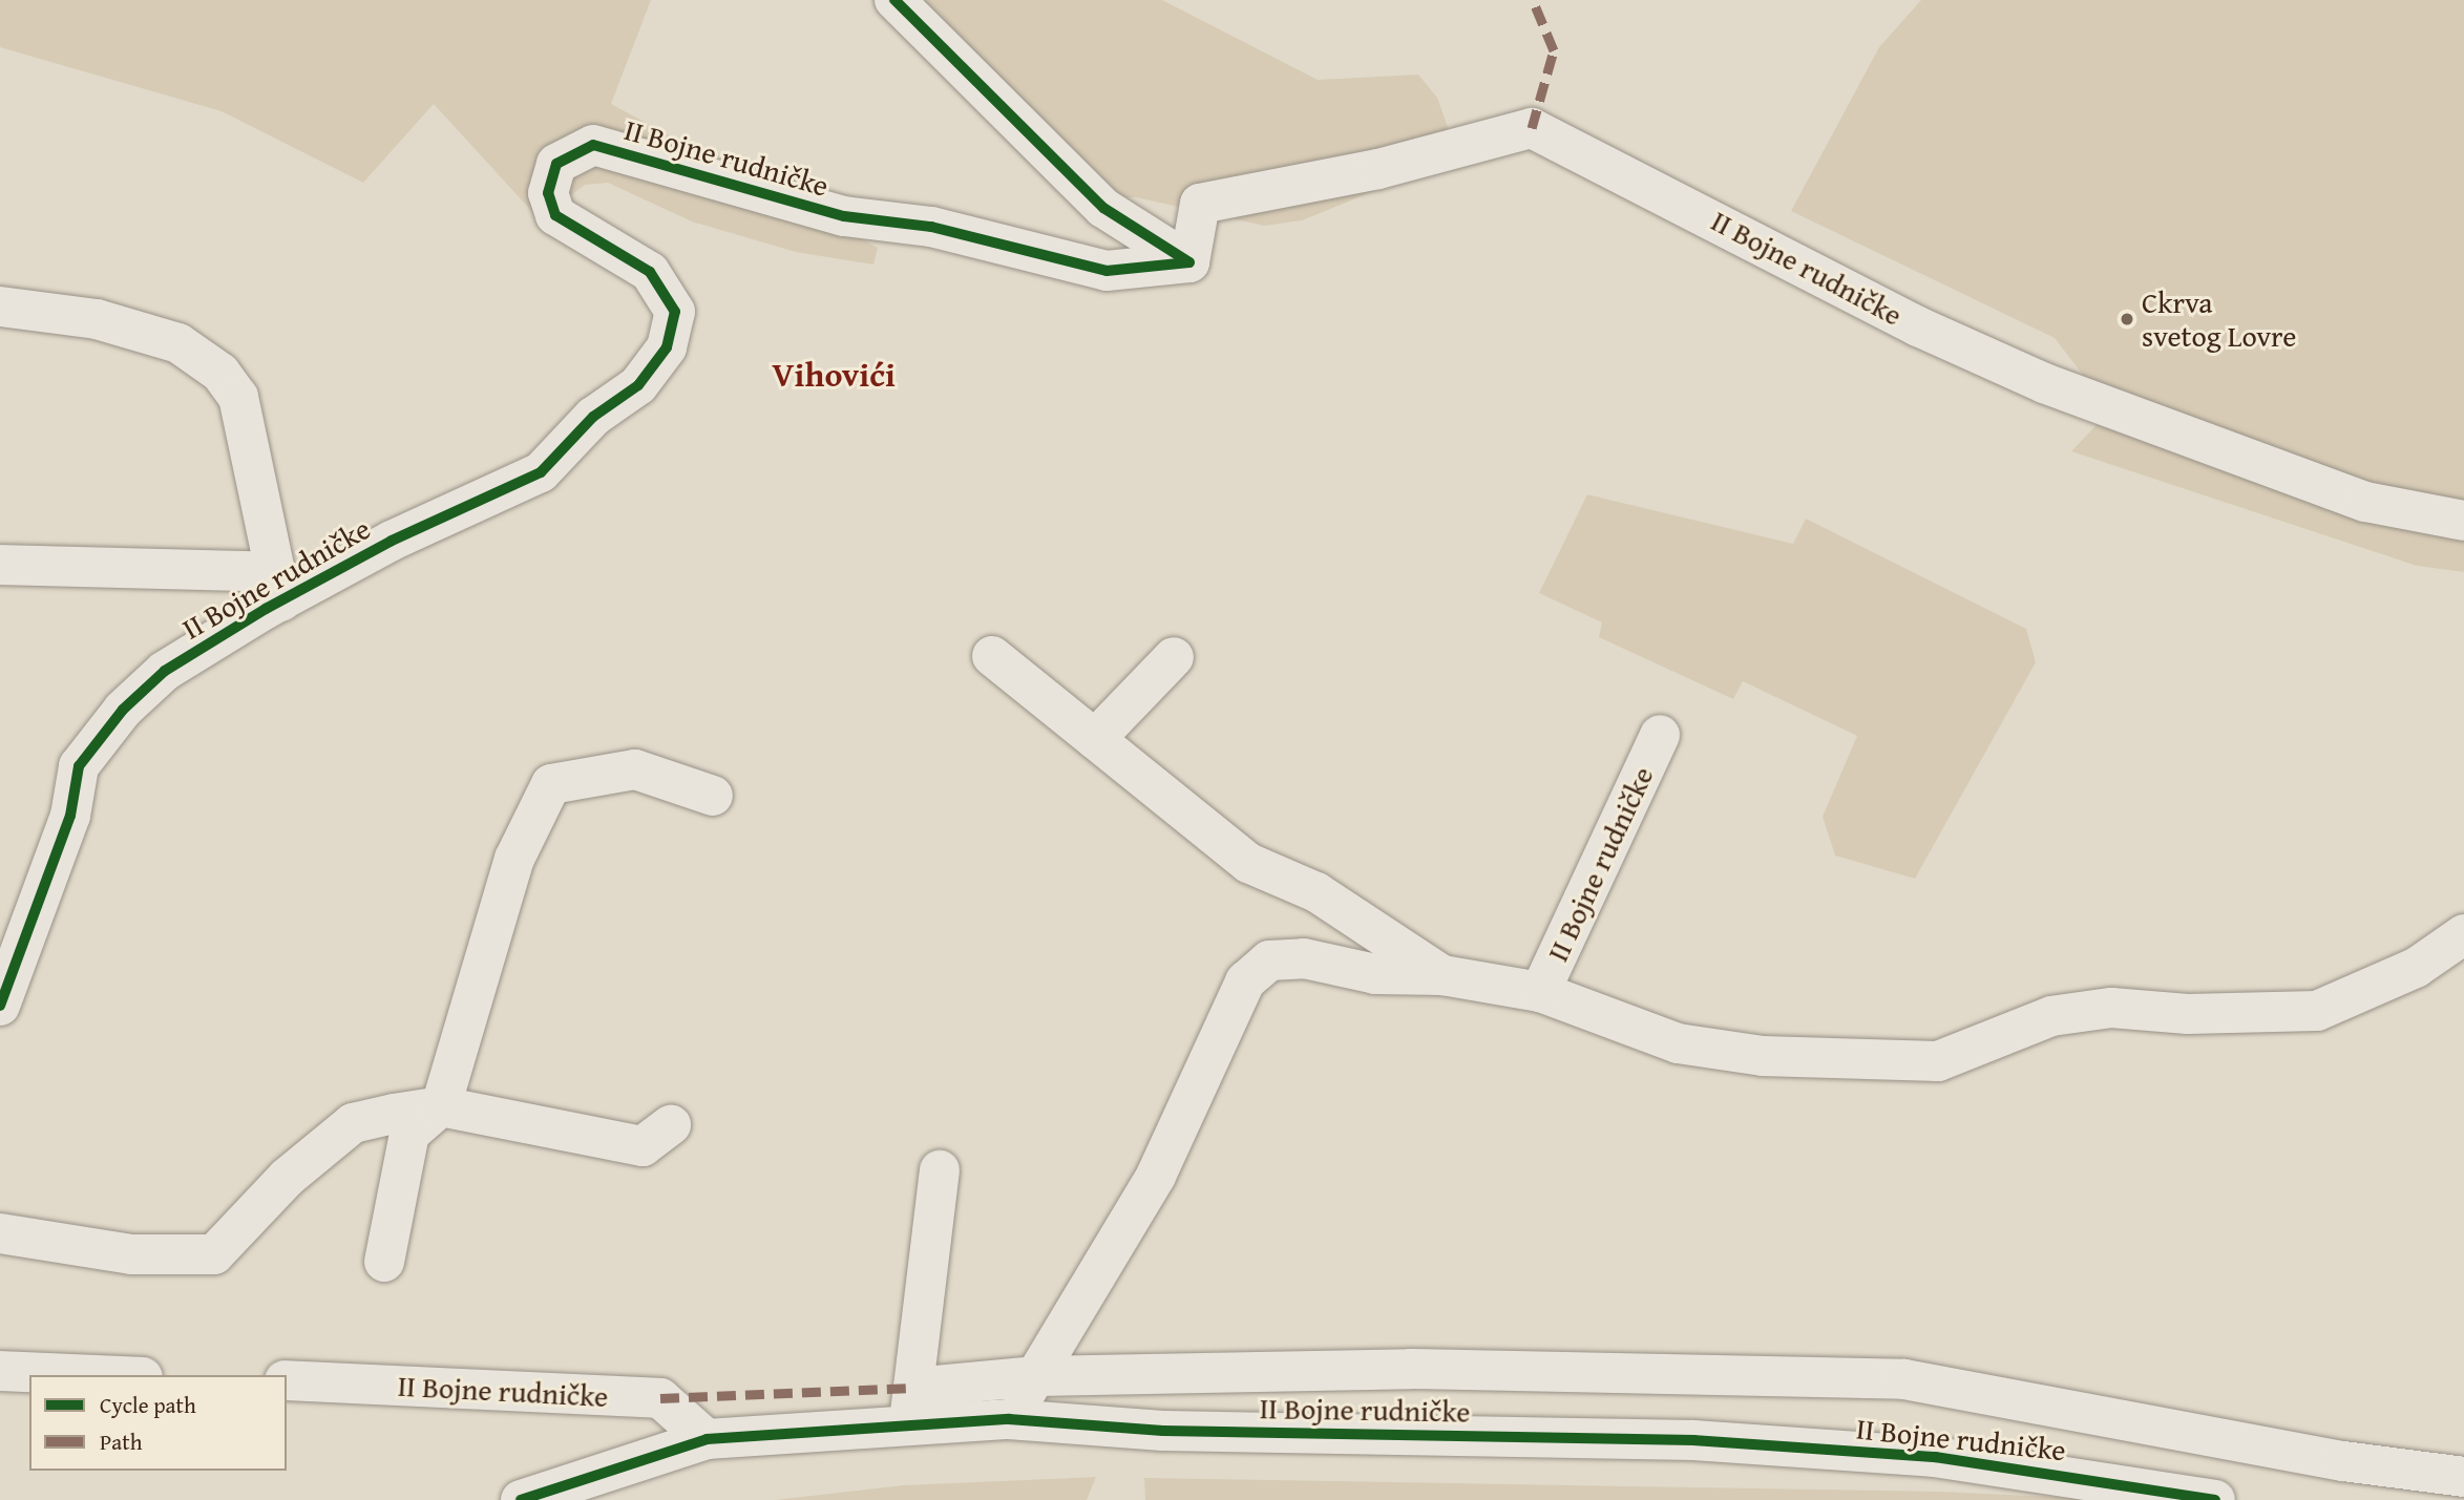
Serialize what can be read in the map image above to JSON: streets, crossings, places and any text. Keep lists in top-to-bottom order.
{
  "streets": {
    "street": ["II Bojne rudničke"]
  },
  "districts": ["Vihovići"],
  "places": ["Ckrva svetog Lovre"],
  "legend": ["Cycle path", "Path"]
}
